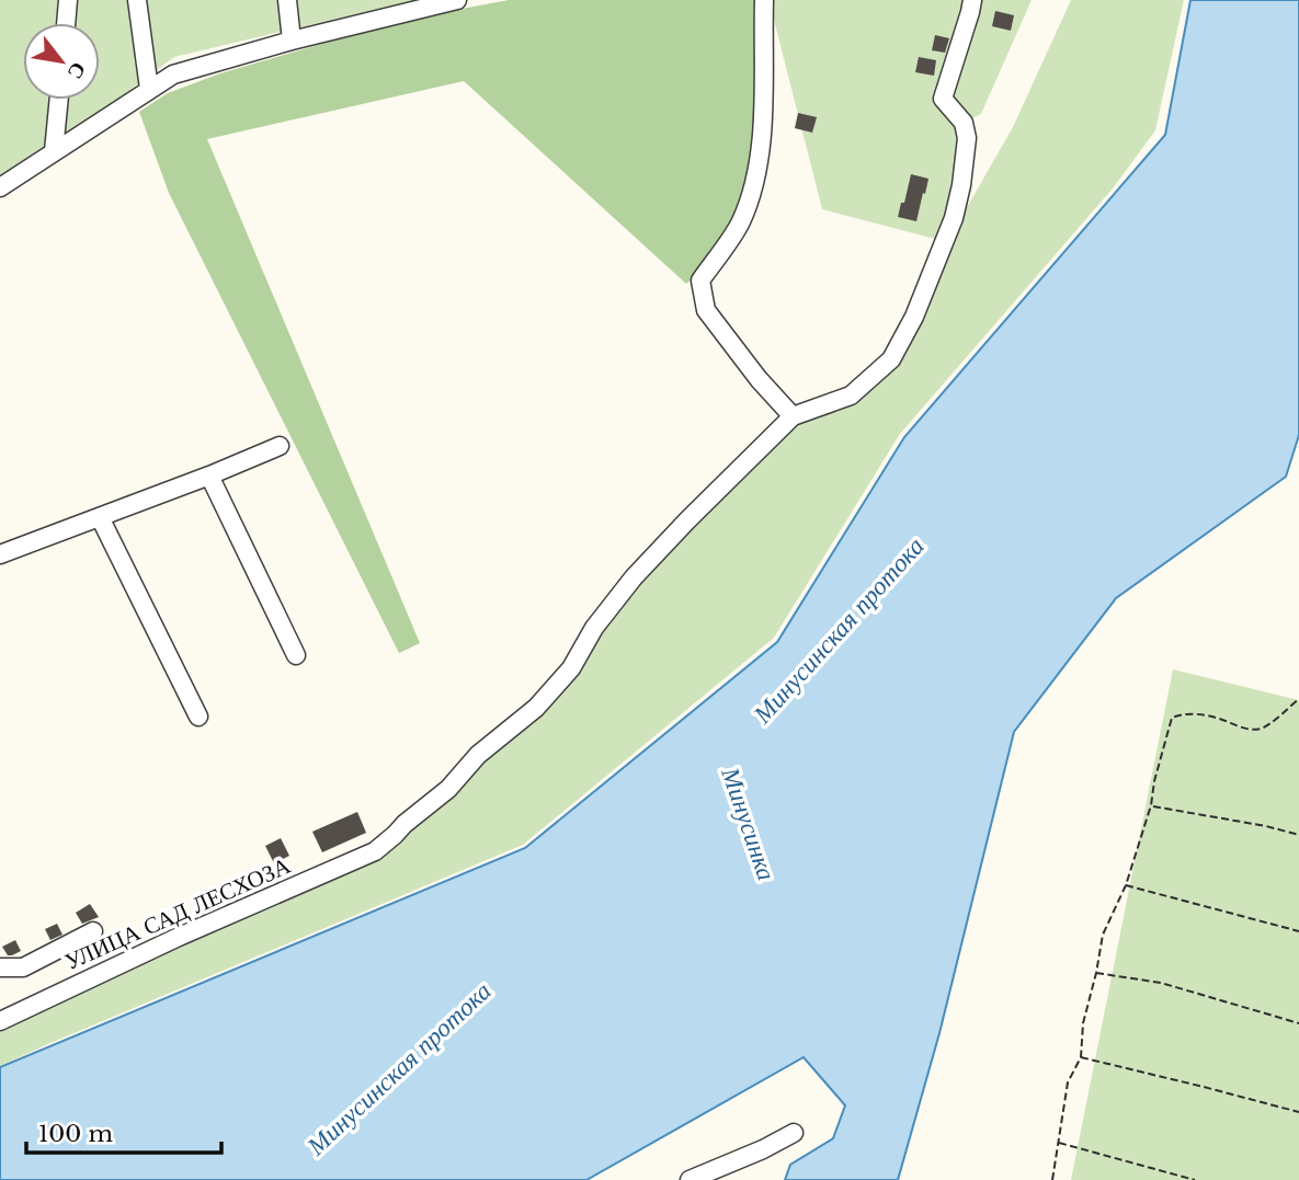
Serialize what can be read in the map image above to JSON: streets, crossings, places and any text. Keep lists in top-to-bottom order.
{
  "streets": {
    "street": ["УЛИЦА САД ЛЕСХОЗА"]
  },
  "water": ["Минусинская протока", "Минусинка"],
  "scale_bar": "100 m",
  "north": "bottom right"
}
